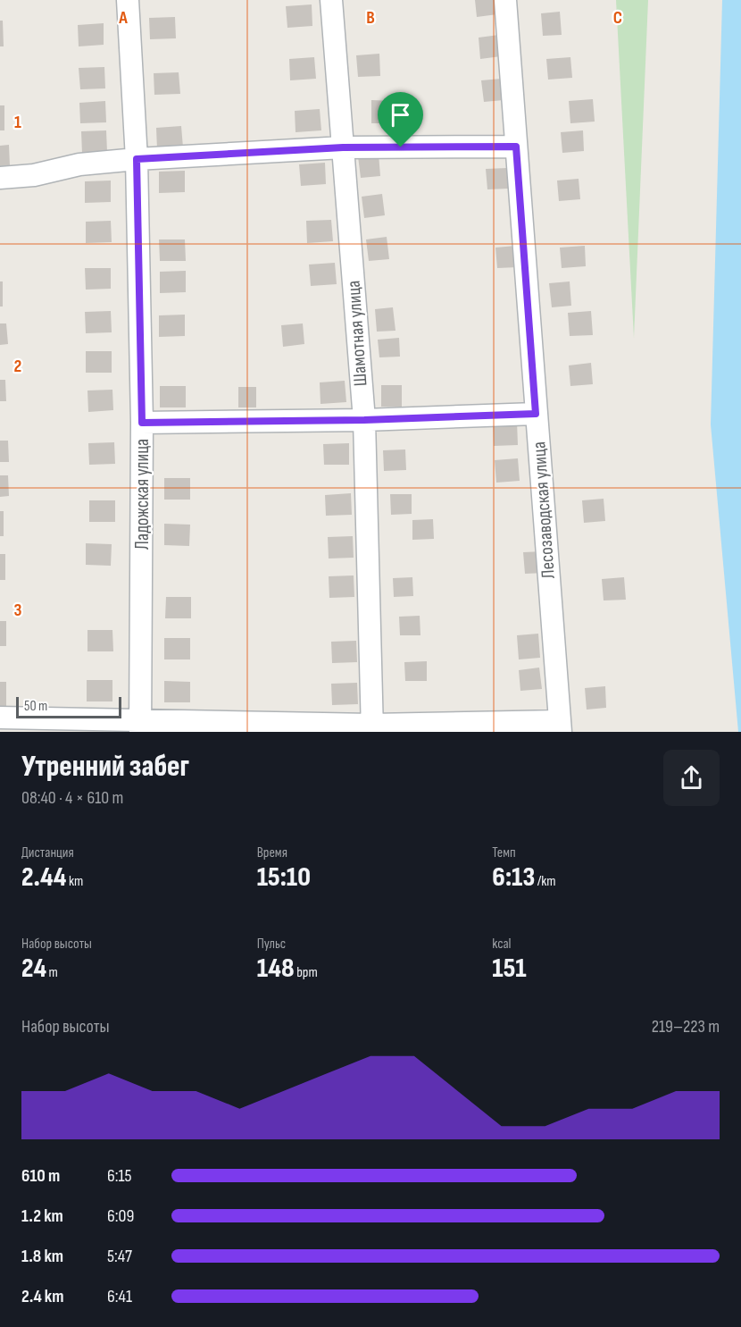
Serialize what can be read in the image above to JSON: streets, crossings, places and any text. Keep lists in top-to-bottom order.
{
  "streets": {
    "street": ["Шамотная улица", "Ладожская улица", "Лесозаводская улица"]
  },
  "scale_bar": "50 m",
  "page": {
    "scale": "50 m",
    "heading": ["Утренний забег", "08:40 · 4 × 610 m"],
    "stats": [
      ["Дистанция", "2.44 km"],
      ["Время", "15:10"],
      ["Темп", "6:13 /km"],
      ["Набор высоты", "24 m"],
      ["Пульс", "148 bpm"],
      ["kcal", "151"]
    ],
    "chart": ["Набор высоты", "219–223 m"],
    "list": [
      {
        "name": "610 m",
        "note": "6:15"
      },
      {
        "name": "1.2 km",
        "note": "6:09"
      },
      {
        "name": "1.8 km",
        "note": "5:47"
      },
      {
        "name": "2.4 km",
        "note": "6:41"
      }
    ]
  },
  "grid": {
    "columns": ["A", "B", "C"],
    "rows": ["1", "2", "3"]
  }
}
